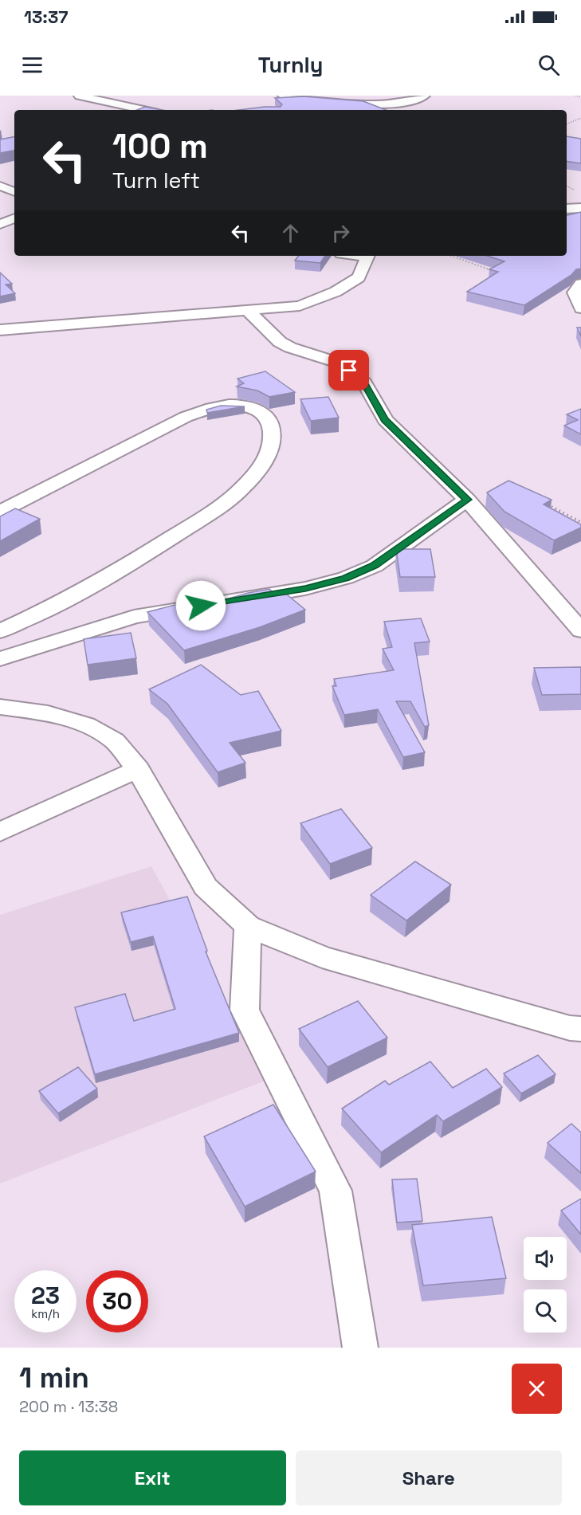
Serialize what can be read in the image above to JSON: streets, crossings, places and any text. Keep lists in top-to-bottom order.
{
  "page": {
    "status": "13:37",
    "header": "Turnly",
    "turn": ["100 m", "Turn left"],
    "speed": "23 km/h",
    "limit": "30",
    "heading": ["1 min", "200 m · 13:38"],
    "buttons": ["Exit", "Share"]
  }
}
